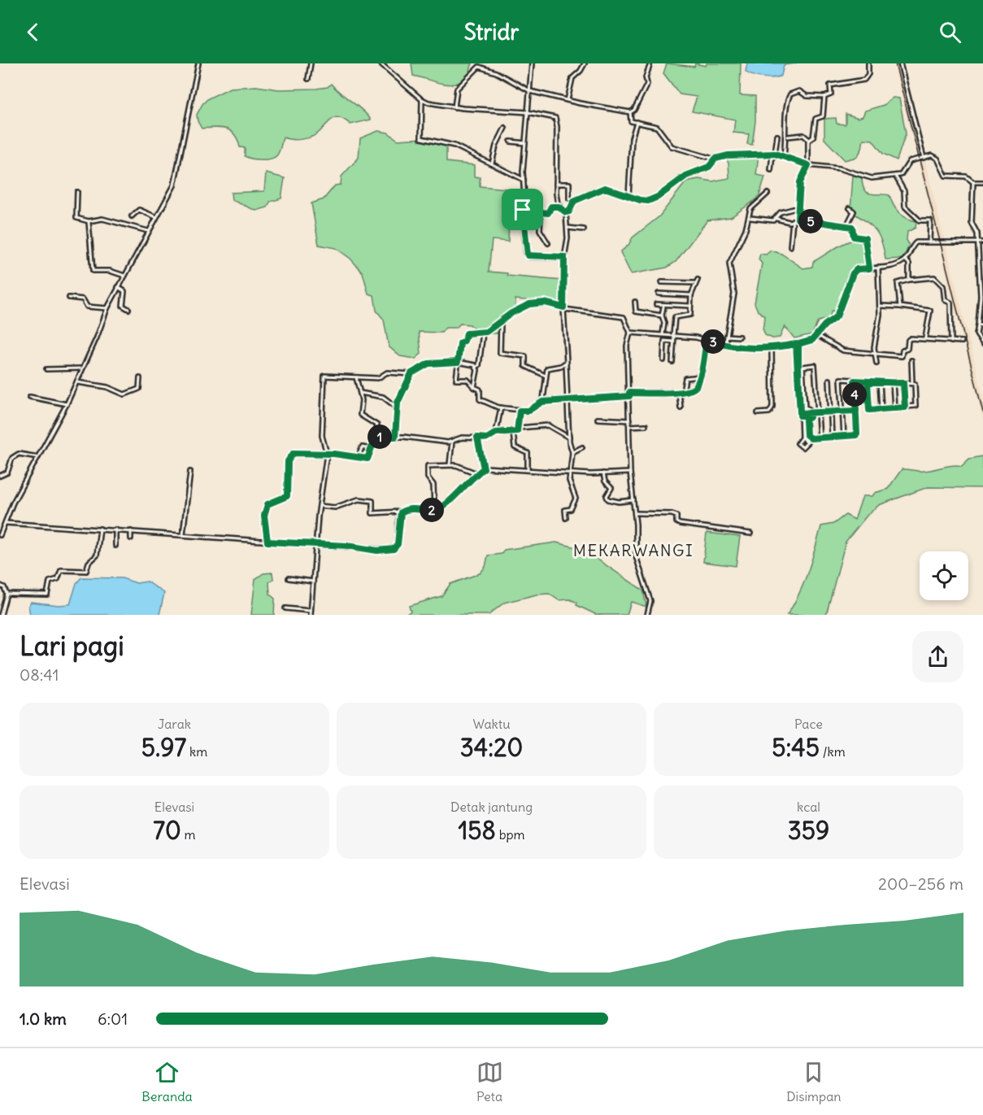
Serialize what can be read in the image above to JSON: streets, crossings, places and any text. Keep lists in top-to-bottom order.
{
  "districts": ["MEKARWANGI"],
  "page": {
    "header": "Stridr",
    "pins": [
      "5",
      "3",
      "4",
      "1",
      "2"
    ],
    "heading": ["Lari pagi", "08:41"],
    "stats": [
      ["Jarak", "5.97 km"],
      ["Waktu", "34:20"],
      ["Pace", "5:45 /km"],
      ["Elevasi", "70 m"],
      ["Detak jantung", "158 bpm"],
      ["kcal", "359"]
    ],
    "chart": ["Elevasi", "200–256 m"],
    "list": [
      {
        "name": "1.0 km",
        "note": "6:01"
      }
    ],
    "tabs": ["Beranda", "Peta", "Disimpan"]
  }
}
